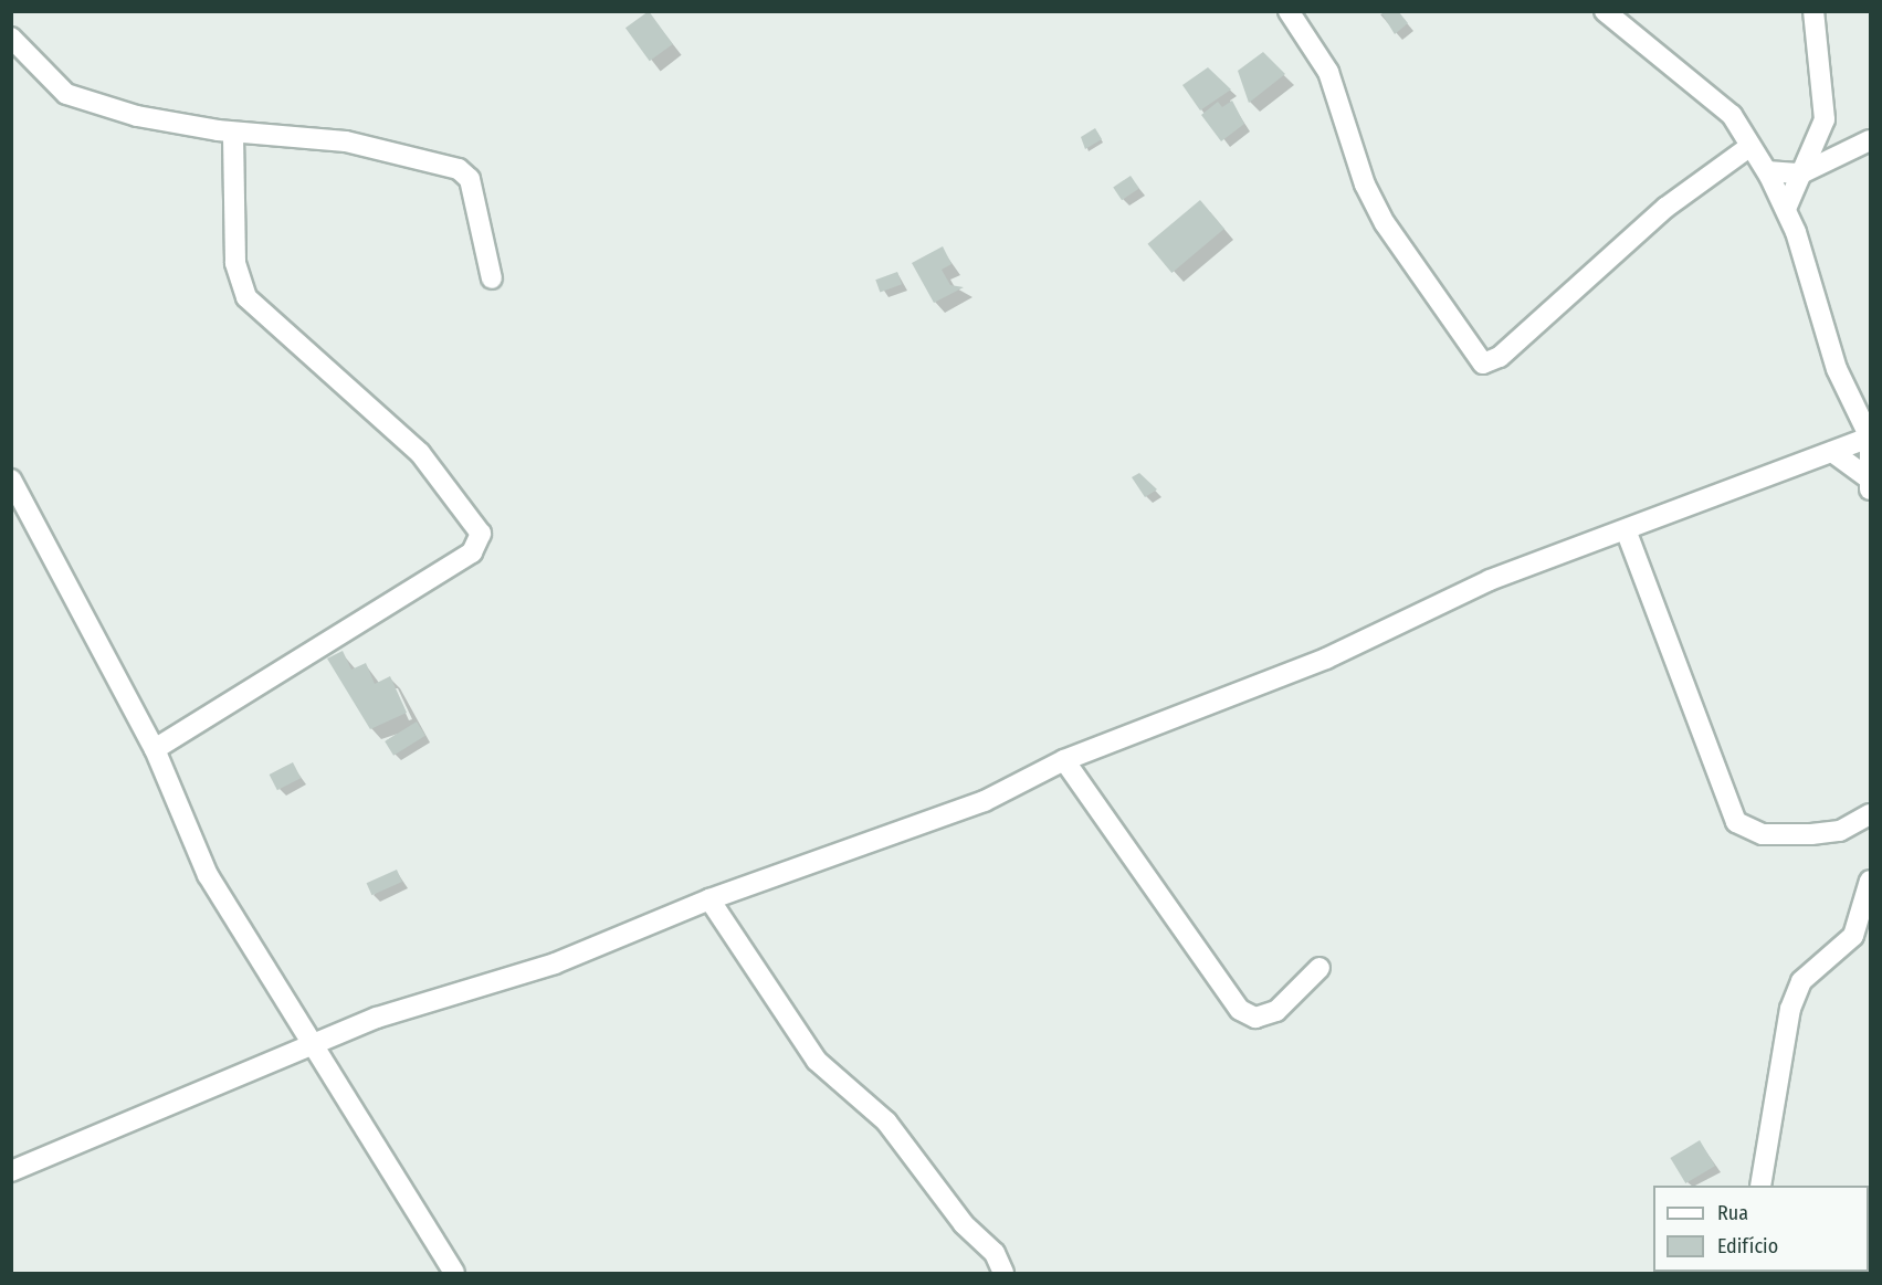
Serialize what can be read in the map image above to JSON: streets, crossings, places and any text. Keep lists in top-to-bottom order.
{
  "legend": ["Rua", "Edifício"]
}
